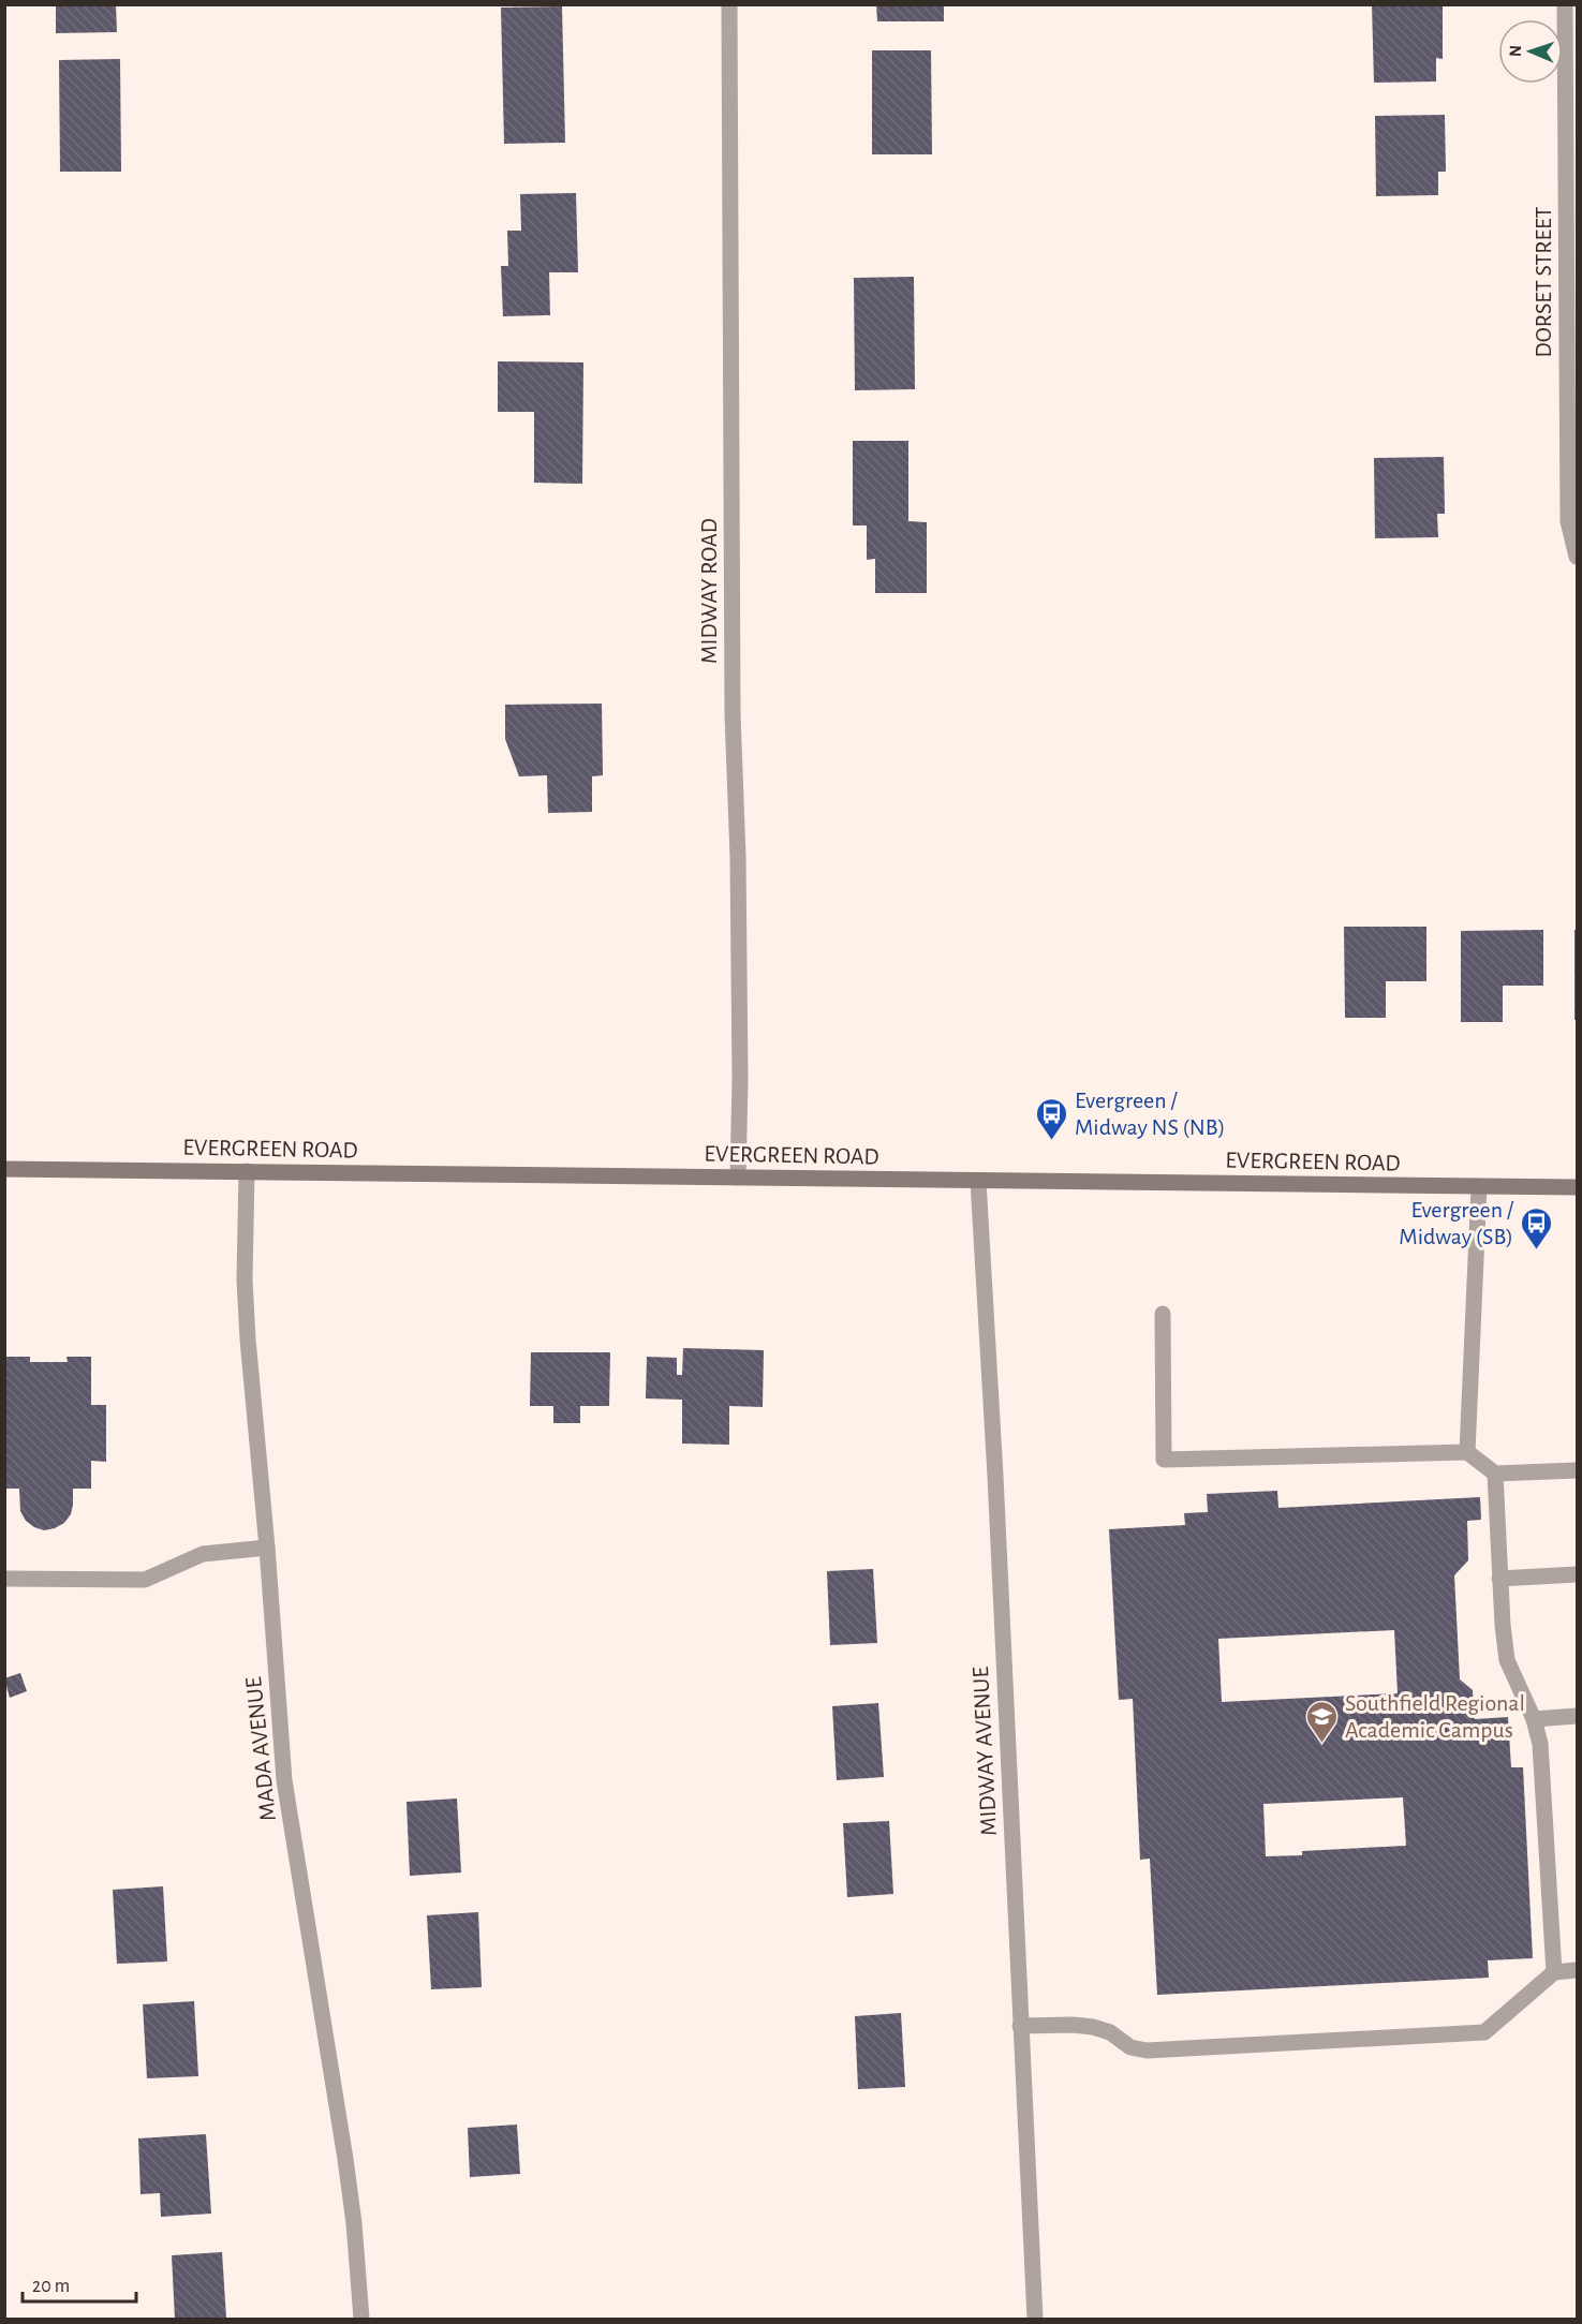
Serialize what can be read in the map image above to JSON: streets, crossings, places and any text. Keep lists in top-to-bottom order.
{
  "streets": {
    "main road": ["EVERGREEN ROAD"],
    "street": [
      "DORSET STREET",
      "MIDWAY ROAD",
      "MADA AVENUE",
      "MIDWAY AVENUE"
    ]
  },
  "crossings": [
    ["MIDWAY ROAD", "EVERGREEN ROAD"],
    ["EVERGREEN ROAD", "MADA AVENUE"],
    ["EVERGREEN ROAD", "MIDWAY AVENUE"]
  ],
  "places": {
    "bus stop": ["Evergreen / Midway NS (NB)", "Evergreen / Midway (SB)"],
    "school or university": ["Southfield Regional Academic Campus"]
  },
  "scale_bar": "20 m",
  "north": "left"
}
